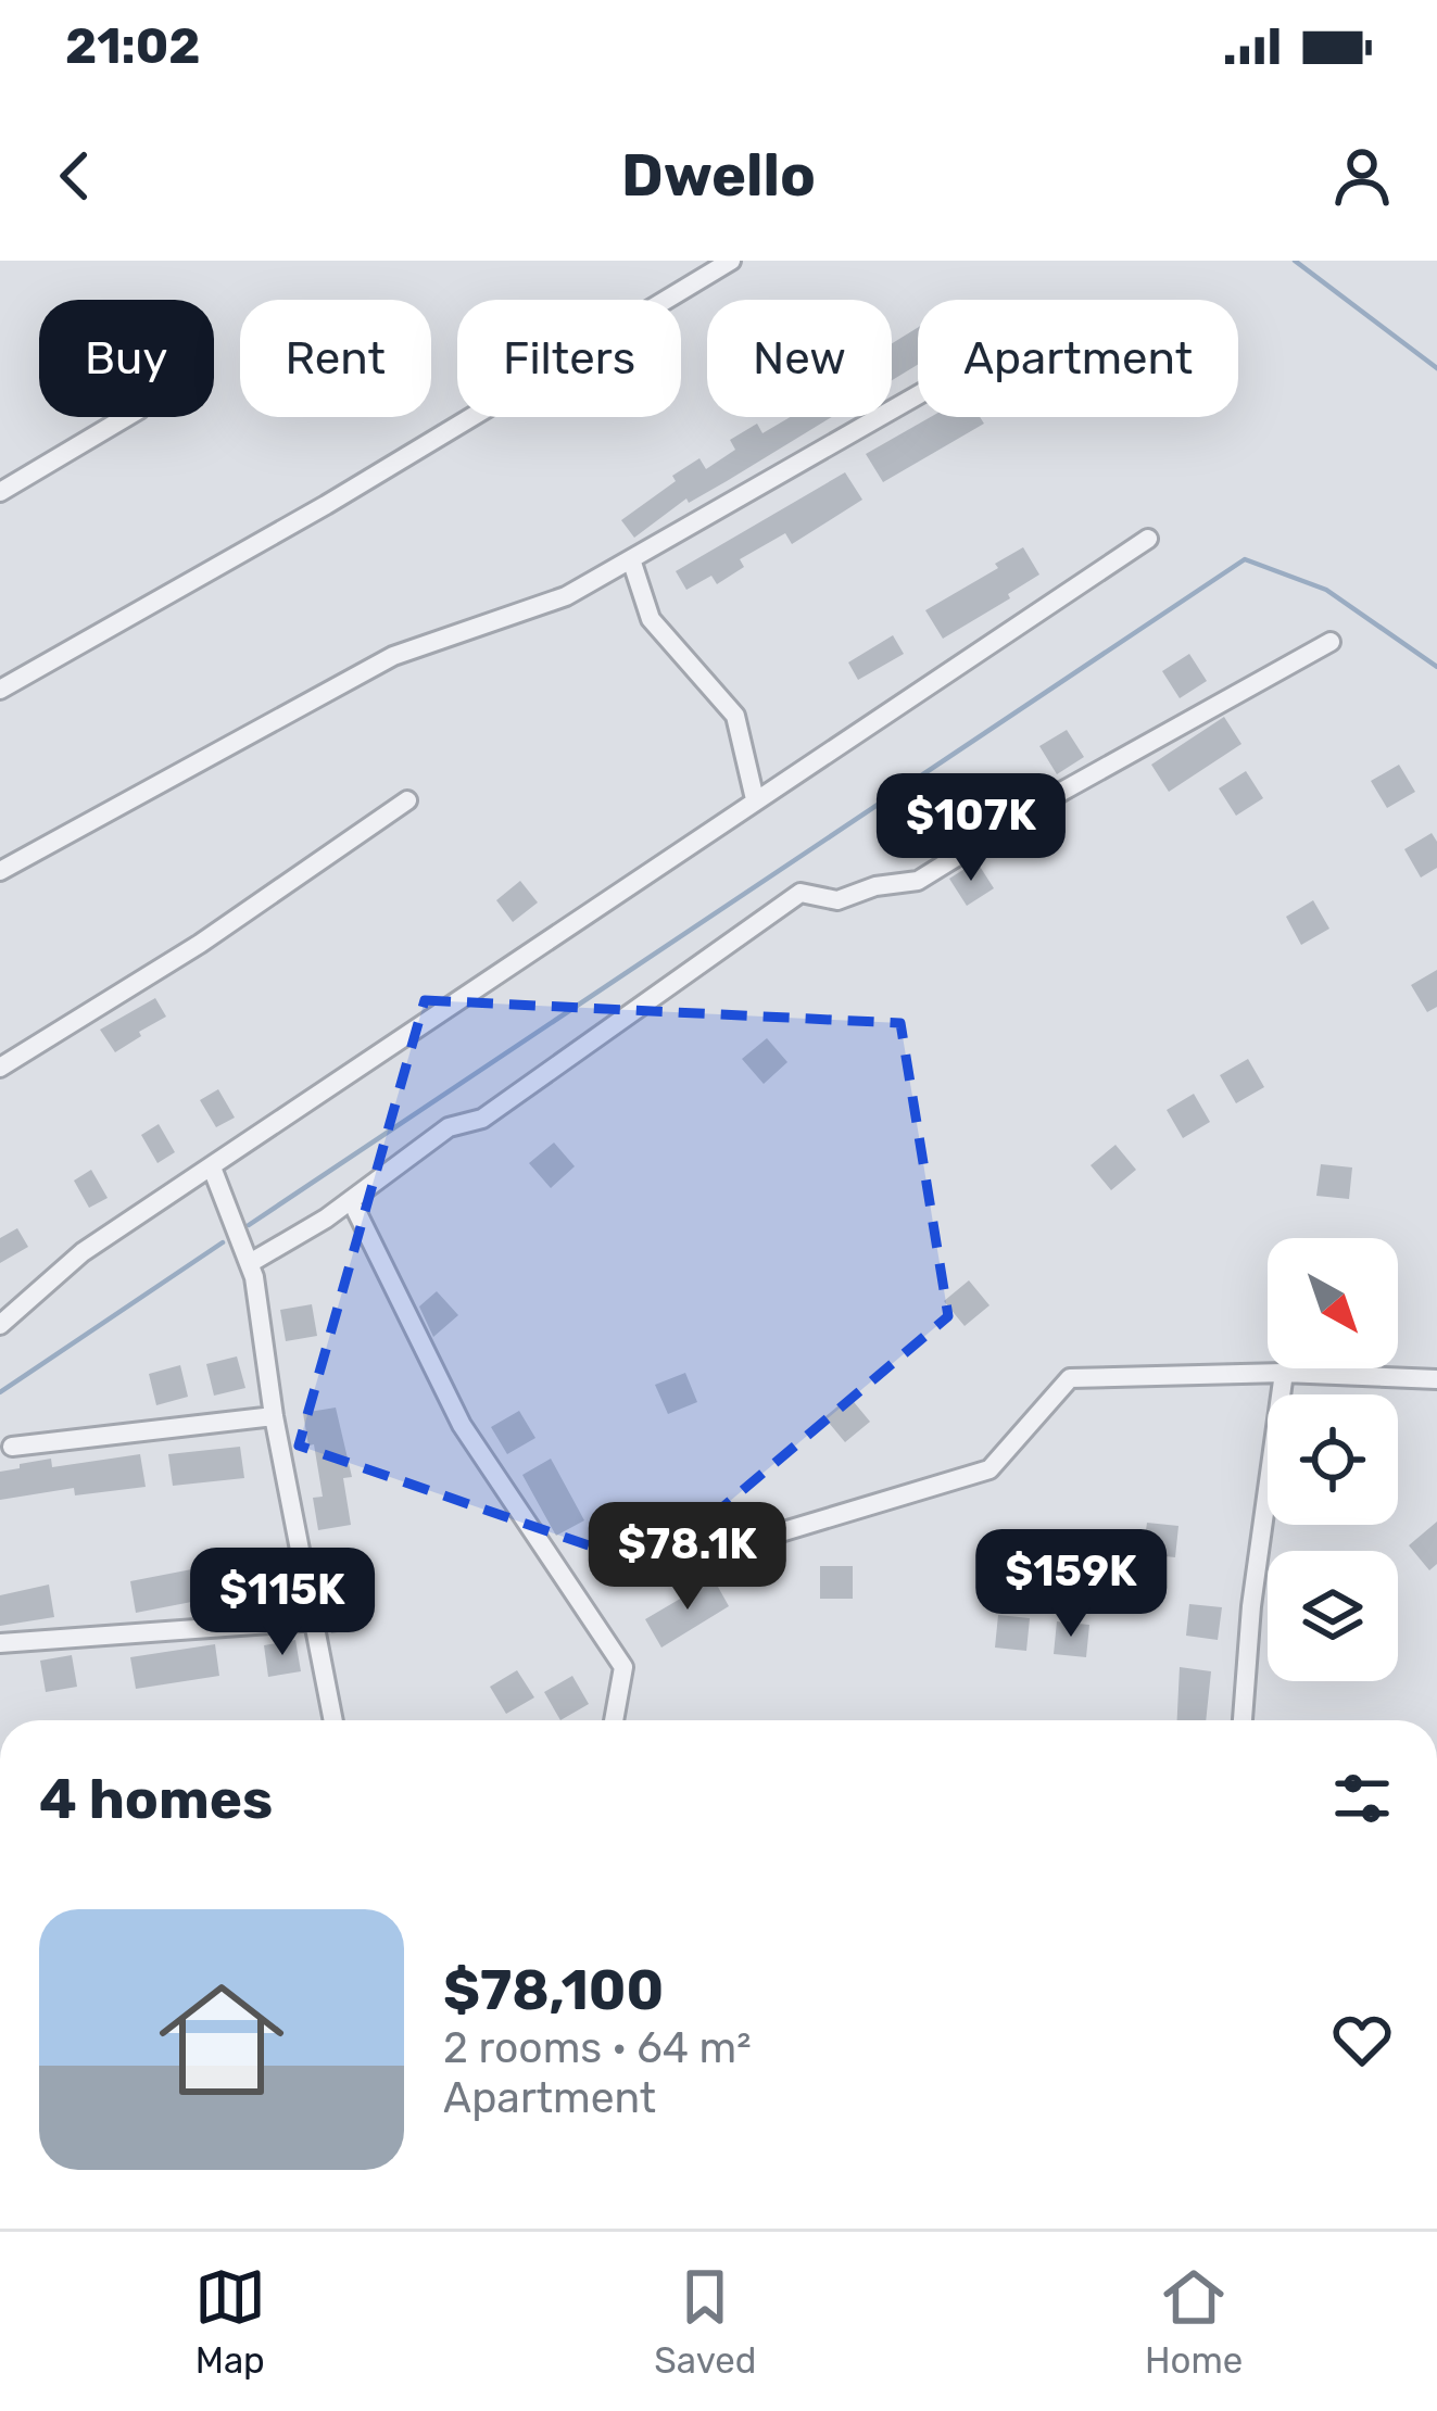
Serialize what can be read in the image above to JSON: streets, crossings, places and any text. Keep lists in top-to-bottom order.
{
  "north": "bottom right",
  "page": {
    "status": "21:02",
    "header": "Dwello",
    "chip": [
      "Buy",
      "Rent",
      "Filters",
      "New",
      "Apartment"
    ],
    "price": [
      "$107K",
      "$78.1K",
      "$159K",
      "$115K"
    ],
    "heading": "4 homes",
    "list": [
      {
        "name": "$78,100",
        "note": "2 rooms · 64 m² · Apartment"
      }
    ],
    "tabs": ["Map", "Saved", "Home"]
  }
}
